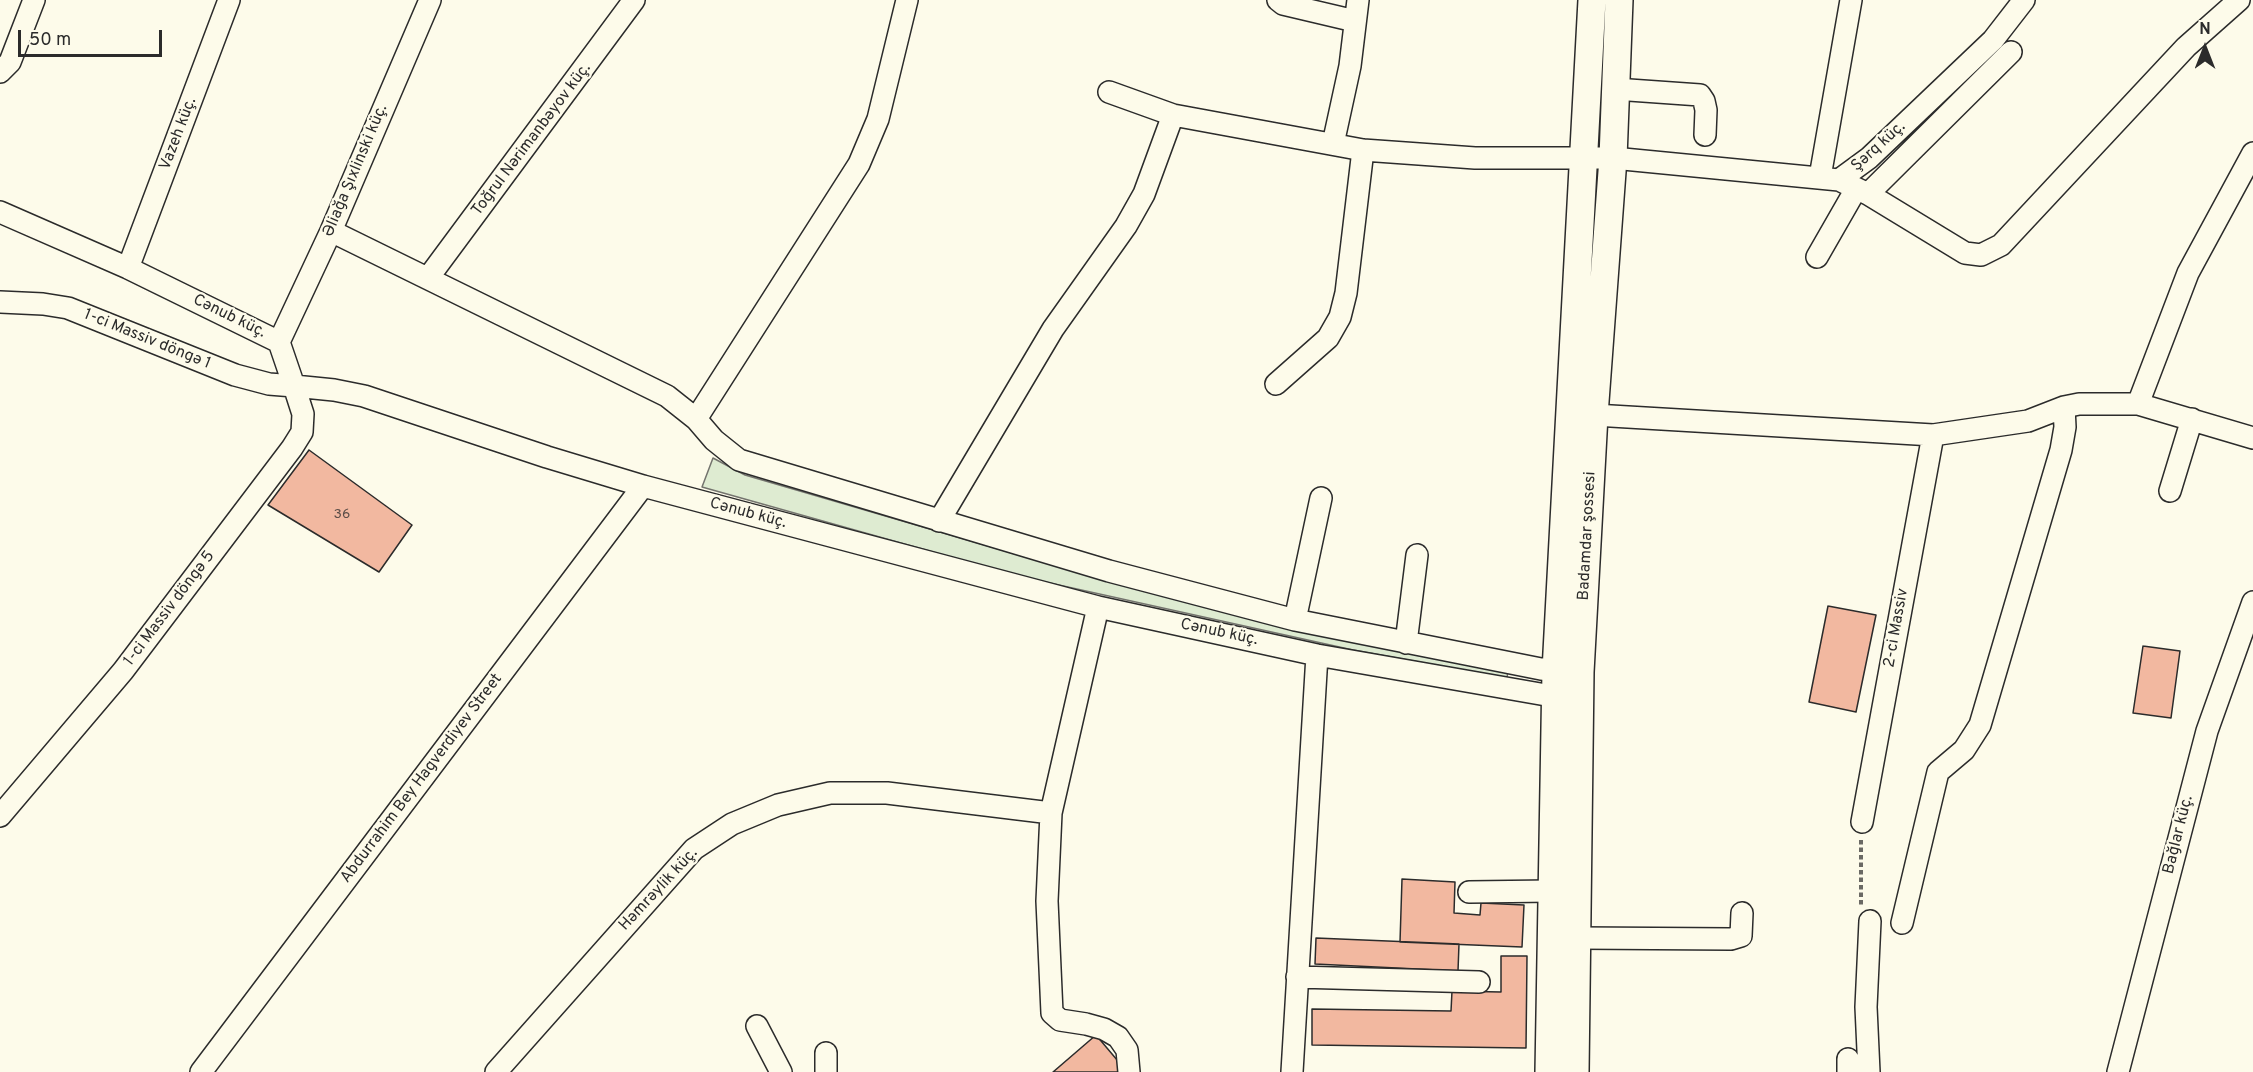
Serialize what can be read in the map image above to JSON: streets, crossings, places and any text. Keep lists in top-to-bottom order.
{
  "streets": {
    "main road": ["Badamdar şossesi"],
    "street": [
      "Vazeh küç.",
      "Toğrul Nərimanbəyov küç.",
      "Şərq küç.",
      "Əliağa Şıxlinski küç.",
      "Cənub küç.",
      "1-ci Massiv döngə 1",
      "1-ci Massiv döngə 5",
      "2-ci Massiv",
      "Abdurrahim Bey Hagverdiyev Street",
      "Bağlar küç.",
      "Həmrəylik küç."
    ]
  },
  "crossings": [
    ["Vazeh küç.", "Cənub küç."],
    ["Toğrul Nərimanbəyov küç.", "Cənub küç."],
    ["Əliağa Şıxlinski küç.", "Cənub küç."],
    ["Cənub küç.", "1-ci Massiv döngə 1"],
    ["Cənub küç.", "Badamdar şossesi"],
    ["Cənub küç.", "1-ci Massiv döngə 5"],
    ["Cənub küç.", "Abdurrahim Bey Hagverdiyev Street"],
    ["1-ci Massiv döngə 1", "1-ci Massiv döngə 5"]
  ],
  "house_numbers": ["36"],
  "scale_bar": "50 m",
  "north": "top"
}
